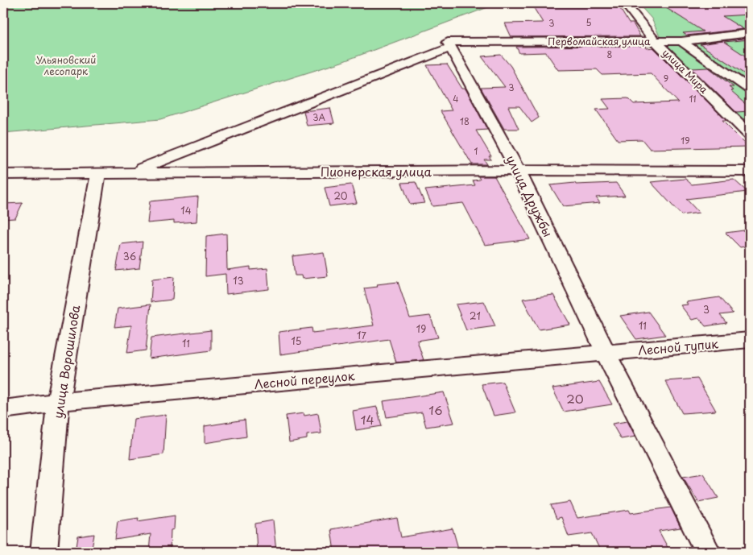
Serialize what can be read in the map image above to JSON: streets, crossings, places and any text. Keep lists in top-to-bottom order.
{
  "streets": {
    "street": [
      "Первомайская улица",
      "улица Мира",
      "Пионерская улица",
      "улица Дружбы",
      "Лесной тупик",
      "улица Ворошилова",
      "Лесной переулок"
    ]
  },
  "crossings": [
    ["Первомайская улица", "улица Мира"],
    ["Первомайская улица", "улица Дружбы"],
    ["Пионерская улица", "улица Дружбы"],
    ["Пионерская улица", "улица Ворошилова"],
    ["улица Дружбы", "Лесной тупик"],
    ["улица Дружбы", "Лесной переулок"],
    ["Лесной тупик", "Лесной переулок"],
    ["улица Ворошилова", "Лесной переулок"]
  ],
  "parks": ["Ульяновский лесопарк"],
  "house_numbers": [
    "5",
    "3",
    "8",
    "9",
    "3",
    "4",
    "11",
    "3А",
    "18",
    "19",
    "1",
    "20",
    "14",
    "36",
    "13",
    "3",
    "21",
    "11",
    "19",
    "17",
    "15",
    "11",
    "20",
    "16",
    "14"
  ]
}
